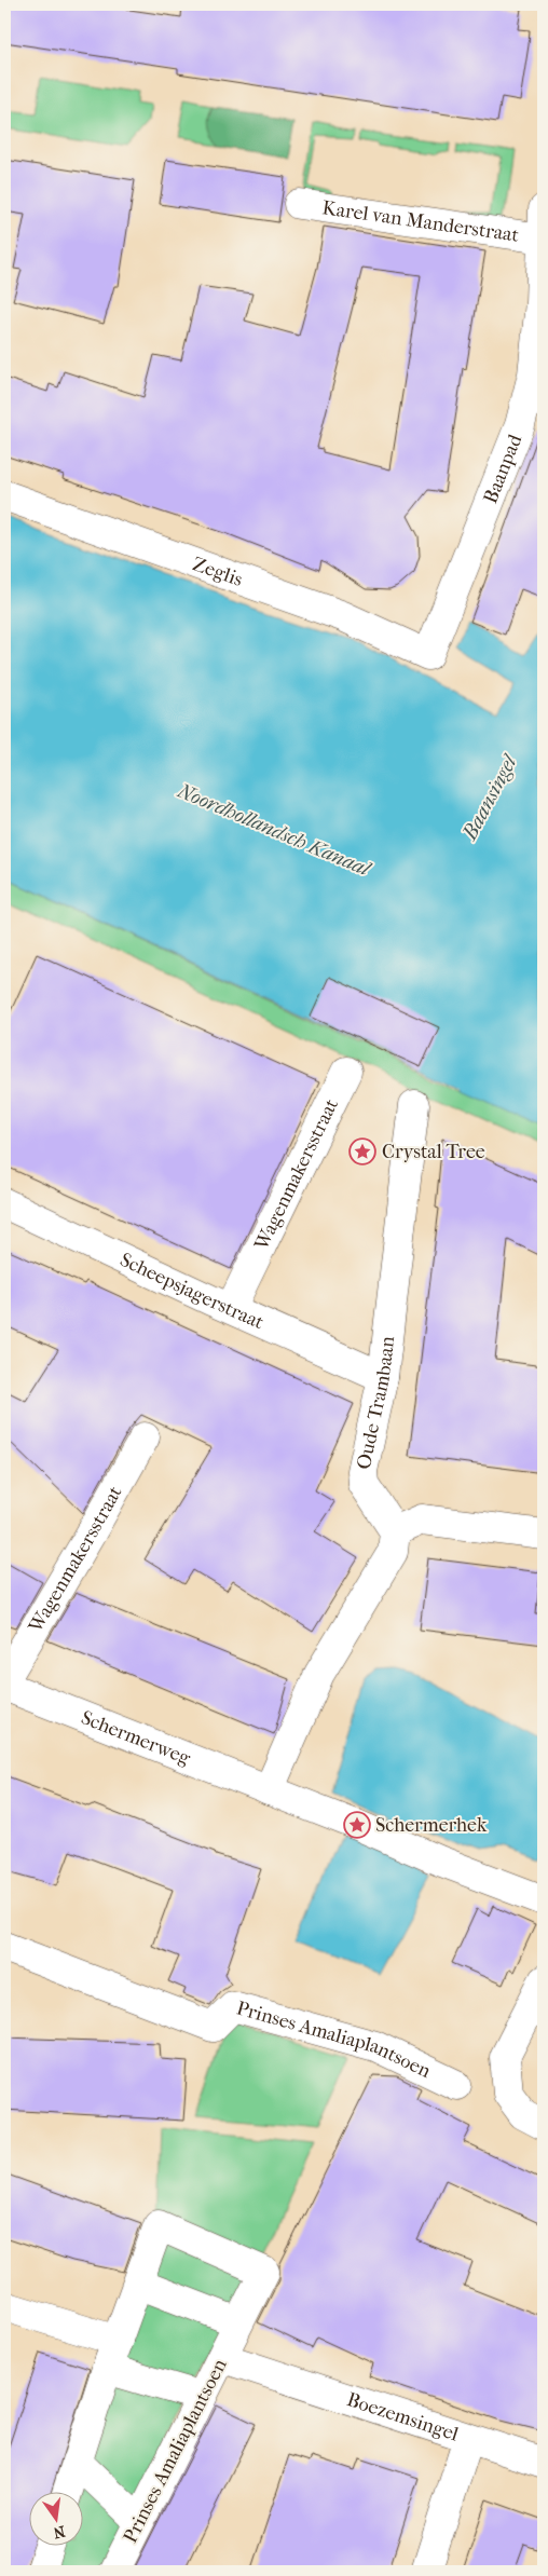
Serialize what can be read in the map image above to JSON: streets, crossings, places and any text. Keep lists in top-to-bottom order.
{
  "streets": {
    "street": [
      "Karel van Manderstraat",
      "Baanpad",
      "Zeglis",
      "Wagenmakersstraat",
      "Scheepsjagerstraat",
      "Oude Trambaan",
      "Schermerweg",
      "Prinses Amaliaplantsoen",
      "Boezemsingel"
    ]
  },
  "crossings": [
    ["Karel van Manderstraat", "Baanpad"],
    ["Baanpad", "Zeglis"],
    ["Wagenmakersstraat", "Scheepsjagerstraat"],
    ["Scheepsjagerstraat", "Oude Trambaan"],
    ["Prinses Amaliaplantsoen", "Boezemsingel"]
  ],
  "water": ["Baansingel", "Noordhollandsch Kanaal"],
  "places": {
    "place": ["Crystal Tree", "Schermerhek"]
  },
  "north": "bottom"
}
